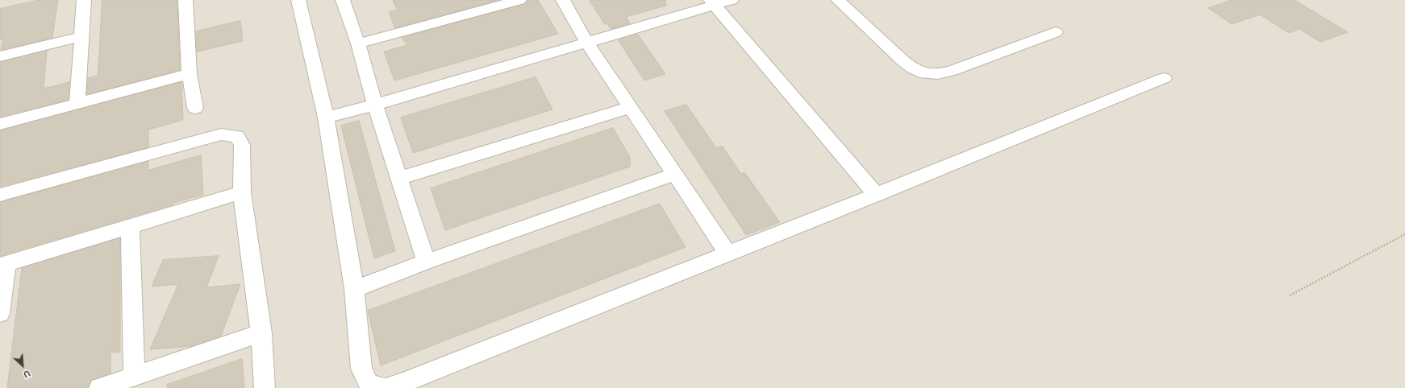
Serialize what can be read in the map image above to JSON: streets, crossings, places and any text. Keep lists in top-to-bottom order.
{
  "north": "bottom right"
}
